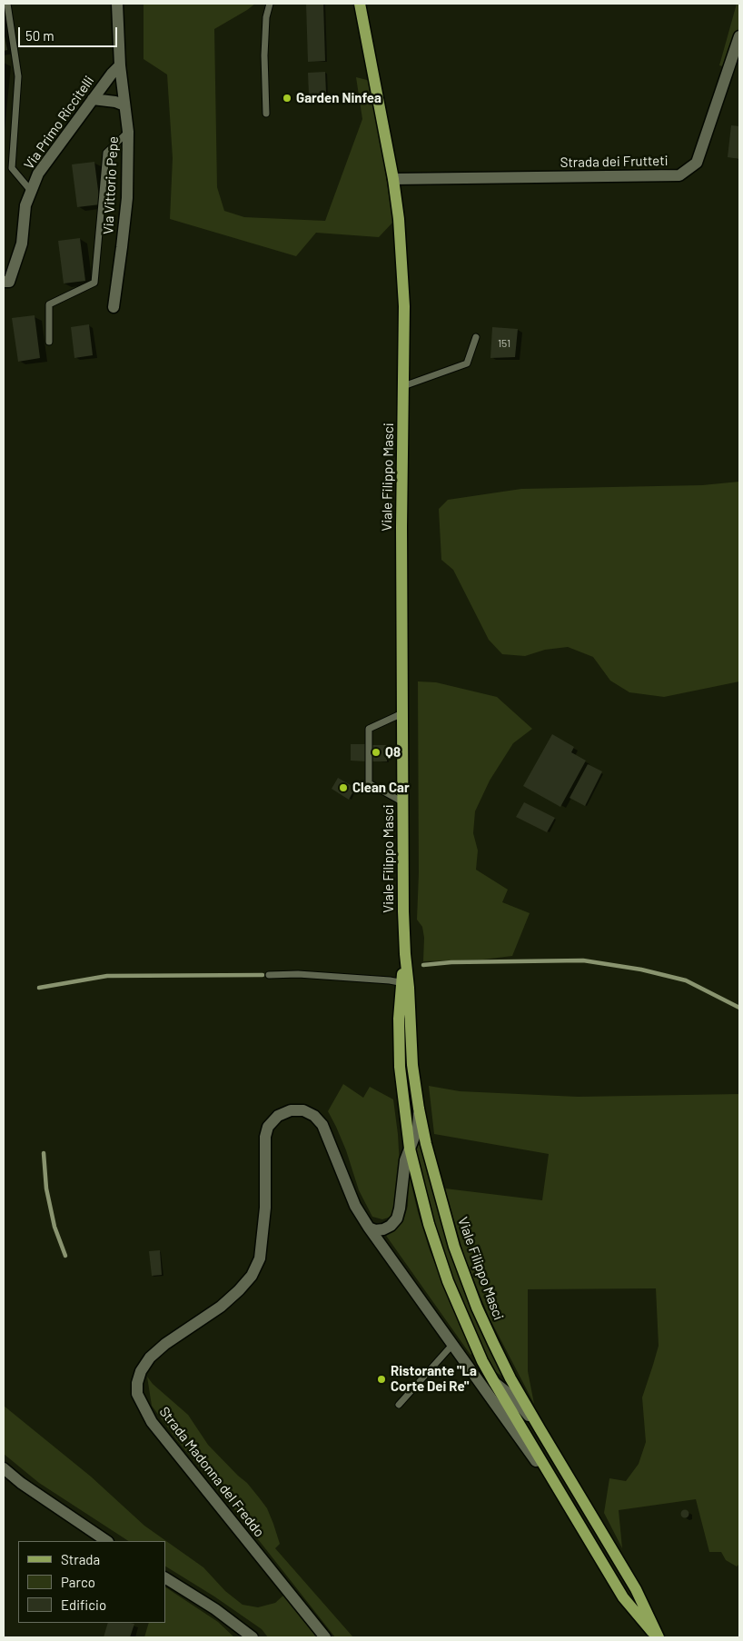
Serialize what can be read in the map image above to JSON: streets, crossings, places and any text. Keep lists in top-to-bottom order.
{
  "streets": {
    "main road": [
      "Via Primo Riccitelli",
      "Strada dei Frutteti",
      "Via Vittorio Pepe",
      "Viale Filippo Masci",
      "Strada Madonna del Freddo"
    ]
  },
  "crossings": [
    ["Via Primo Riccitelli", "Via Vittorio Pepe"],
    ["Strada dei Frutteti", "Viale Filippo Masci"],
    ["Viale Filippo Masci", "Strada Madonna del Freddo"]
  ],
  "places": [
    "Garden Ninfea",
    "Q8",
    "Clean Car",
    "Ristorante \"La Corte Dei Re\""
  ],
  "house_numbers": ["151"],
  "legend": ["Strada", "Parco", "Edificio"],
  "scale_bar": "50 m"
}
